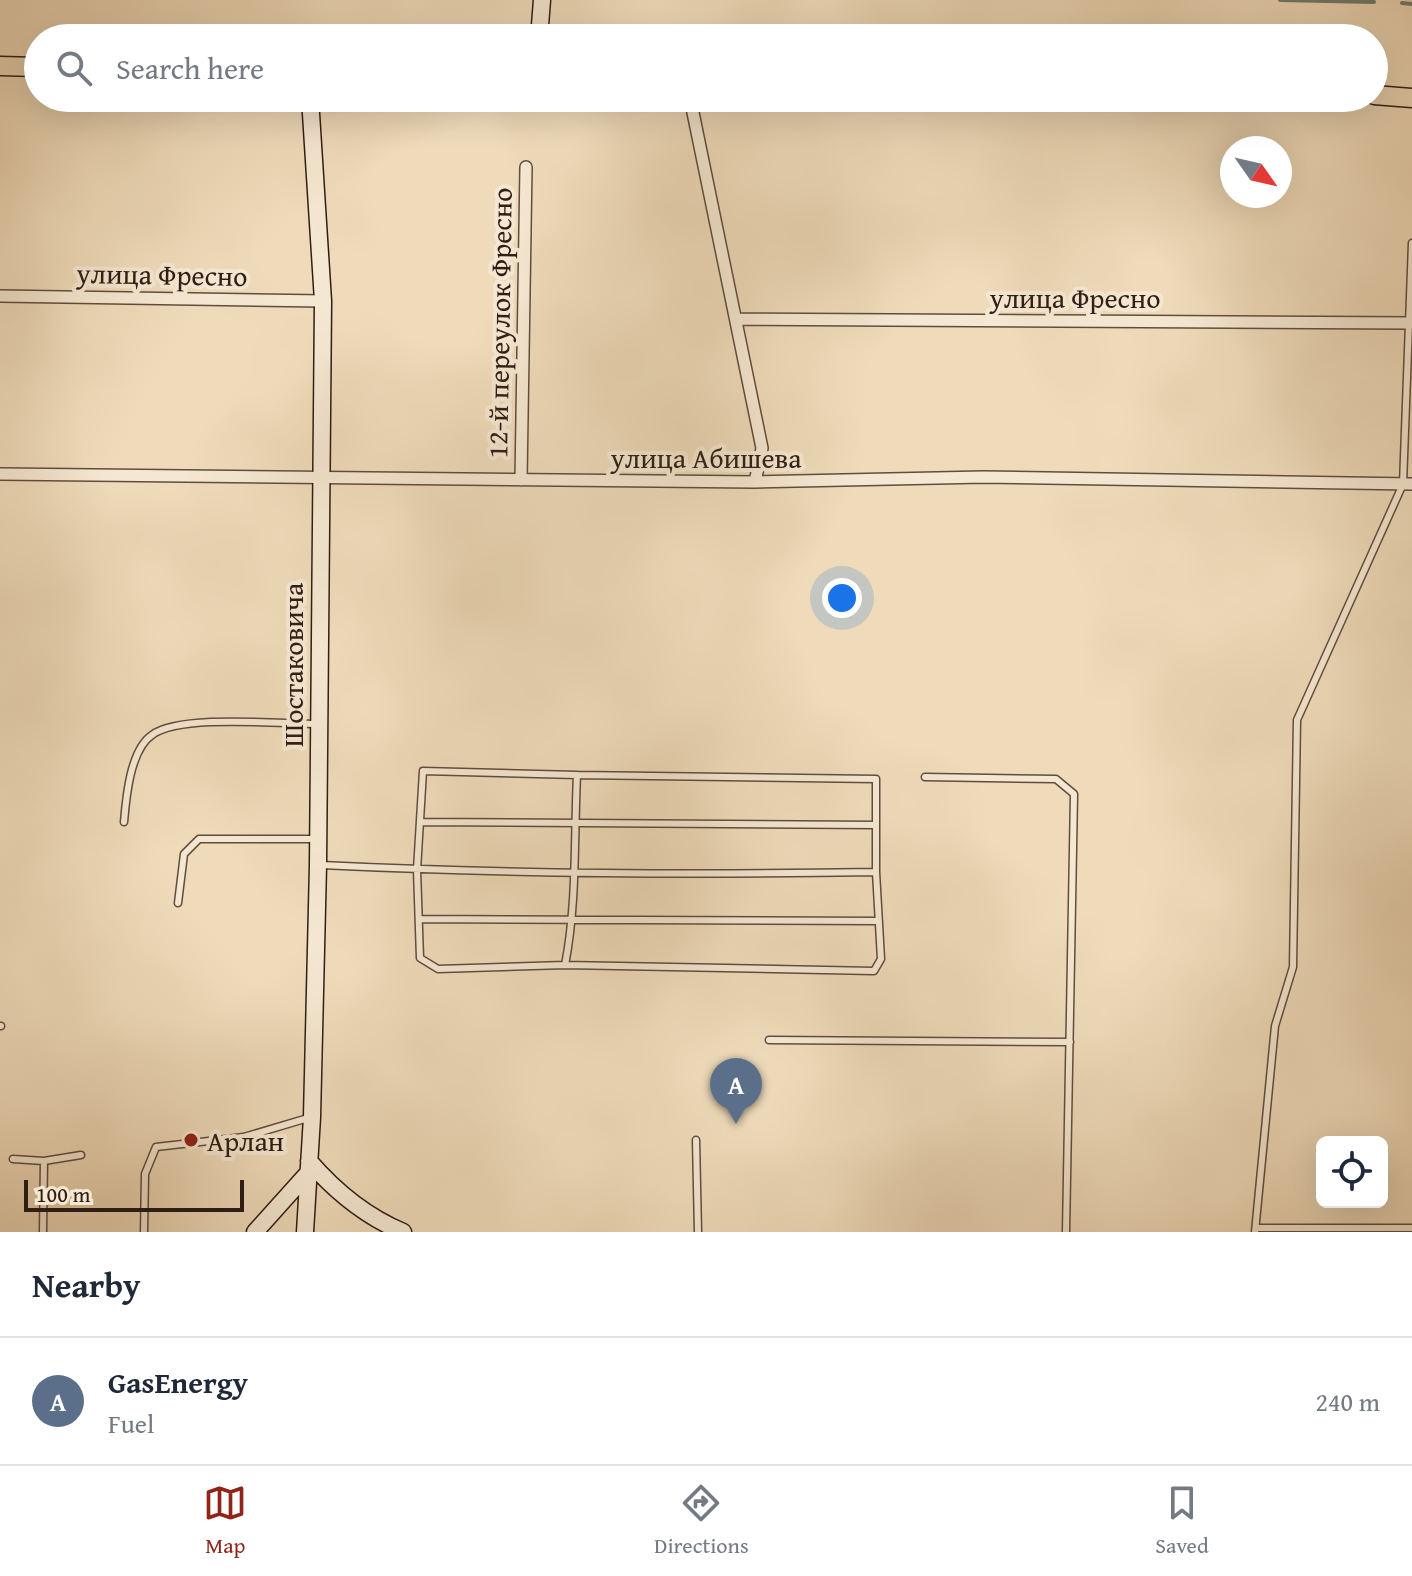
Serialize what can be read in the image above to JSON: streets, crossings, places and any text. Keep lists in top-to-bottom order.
{
  "streets": {
    "street": [
      "улица Фресно",
      "12-й переулок Фресно",
      "улица Абишева",
      "Шостаковича"
    ]
  },
  "crossings": [
    ["улица Фресно", "Шостаковича"],
    ["12-й переулок Фресно", "улица Абишева"],
    ["улица Абишева", "Шостаковича"]
  ],
  "places": ["Арлан"],
  "scale_bar": "100 m",
  "north": "bottom right",
  "page": {
    "search": "Search here",
    "pins": "A",
    "scale": "100 m",
    "heading": "Nearby",
    "list": [
      {
        "mark": "A",
        "name": "GasEnergy",
        "note": "Fuel",
        "value": "240 m"
      }
    ],
    "nav": ["Map", "Directions", "Saved"]
  }
}
